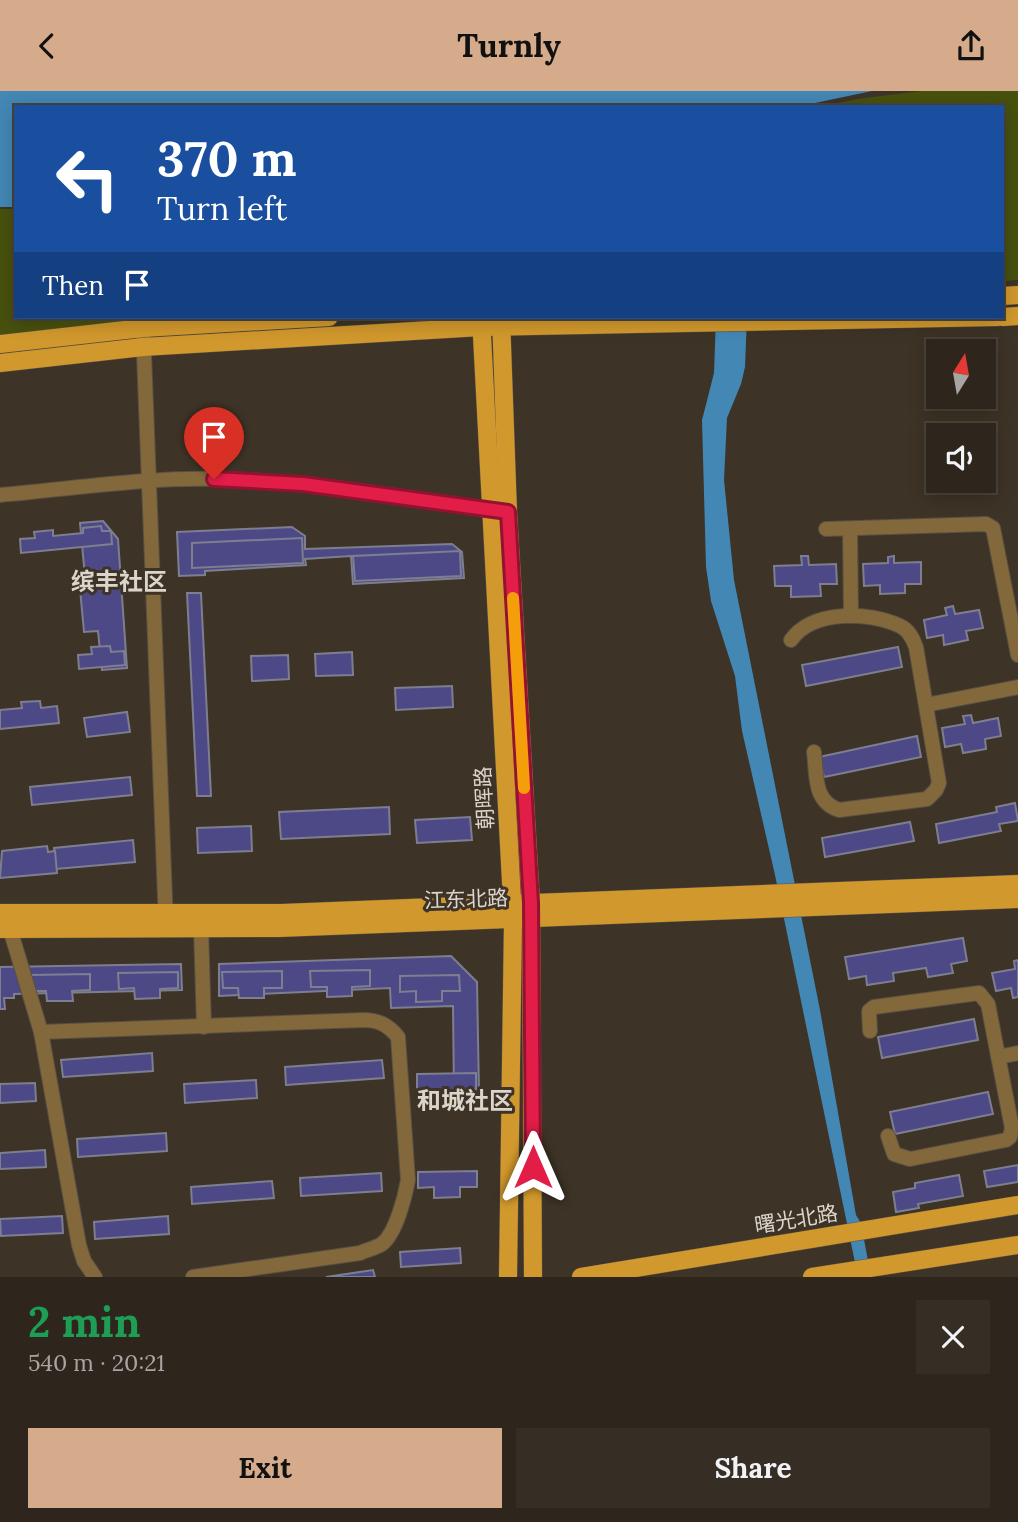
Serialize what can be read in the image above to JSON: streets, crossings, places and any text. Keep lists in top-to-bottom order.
{
  "streets": {
    "main road": ["朝晖路", "江东北路", "曙光北路"]
  },
  "crossings": [
    ["朝晖路", "江东北路"]
  ],
  "districts": ["缤丰社区", "和城社区"],
  "north": "top",
  "page": {
    "header": "Turnly",
    "turn": ["370 m", "Turn left"],
    "then": "Then",
    "heading": ["2 min", "540 m · 20:21"],
    "buttons": ["Exit", "Share"]
  }
}
